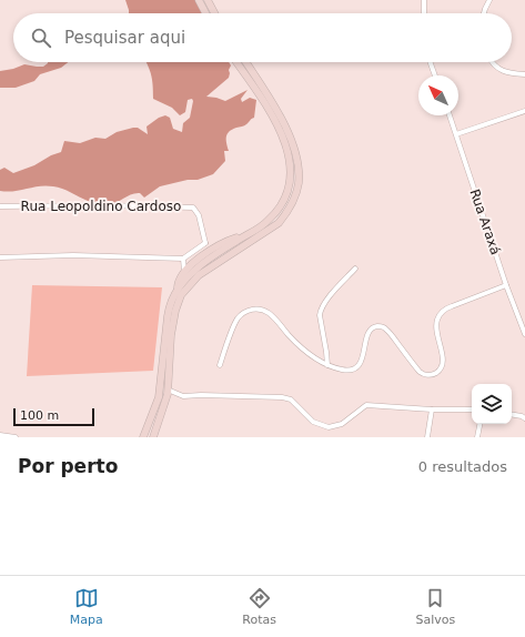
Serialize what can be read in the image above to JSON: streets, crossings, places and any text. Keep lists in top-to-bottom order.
{
  "streets": {
    "street": ["Rua Leopoldino Cardoso", "Rua Araxá"]
  },
  "scale_bar": "100 m",
  "north": "top left",
  "page": {
    "search": "Pesquisar aqui",
    "scale": "100 m",
    "heading": ["Por perto", "0 resultados"],
    "nav": ["Mapa", "Rotas", "Salvos"]
  }
}
